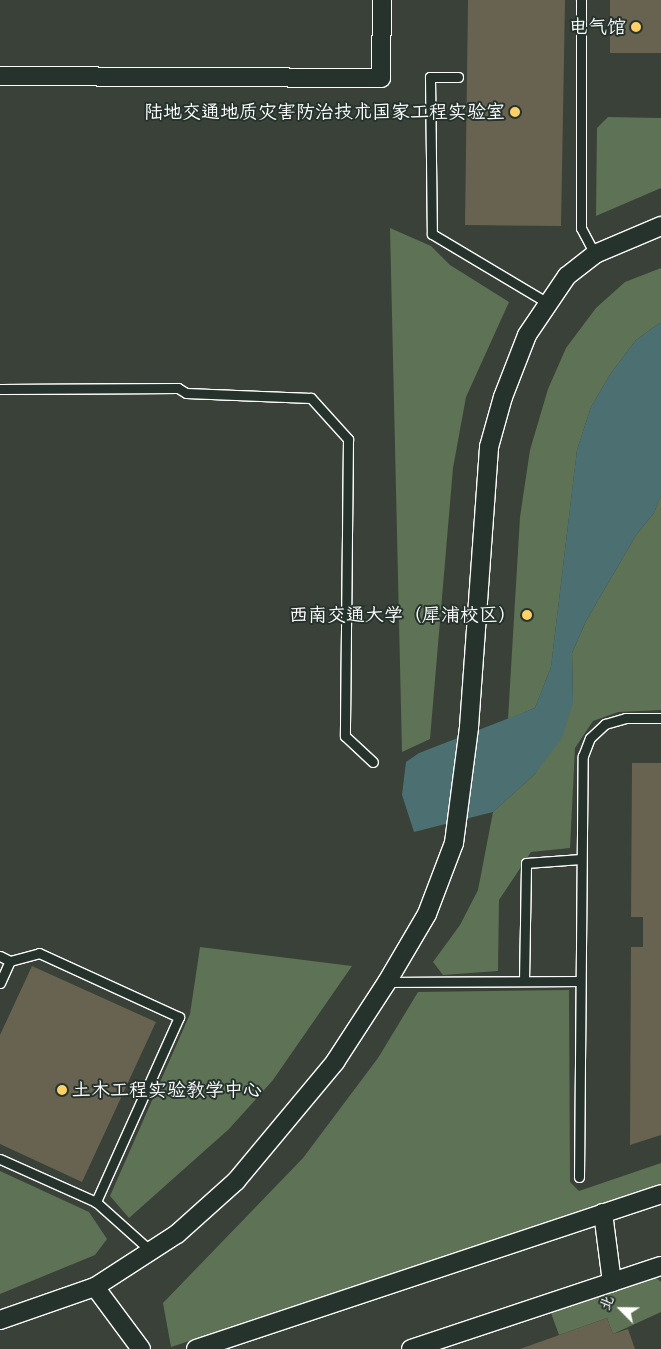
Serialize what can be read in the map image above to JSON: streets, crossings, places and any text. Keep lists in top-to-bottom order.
{
  "places": [
    "电气馆",
    "陆地交通地质灾害防治技术国家工程实验室",
    "西南交通大学（犀浦校区）",
    "土木工程实验教学中心"
  ],
  "north": "top left"
}
